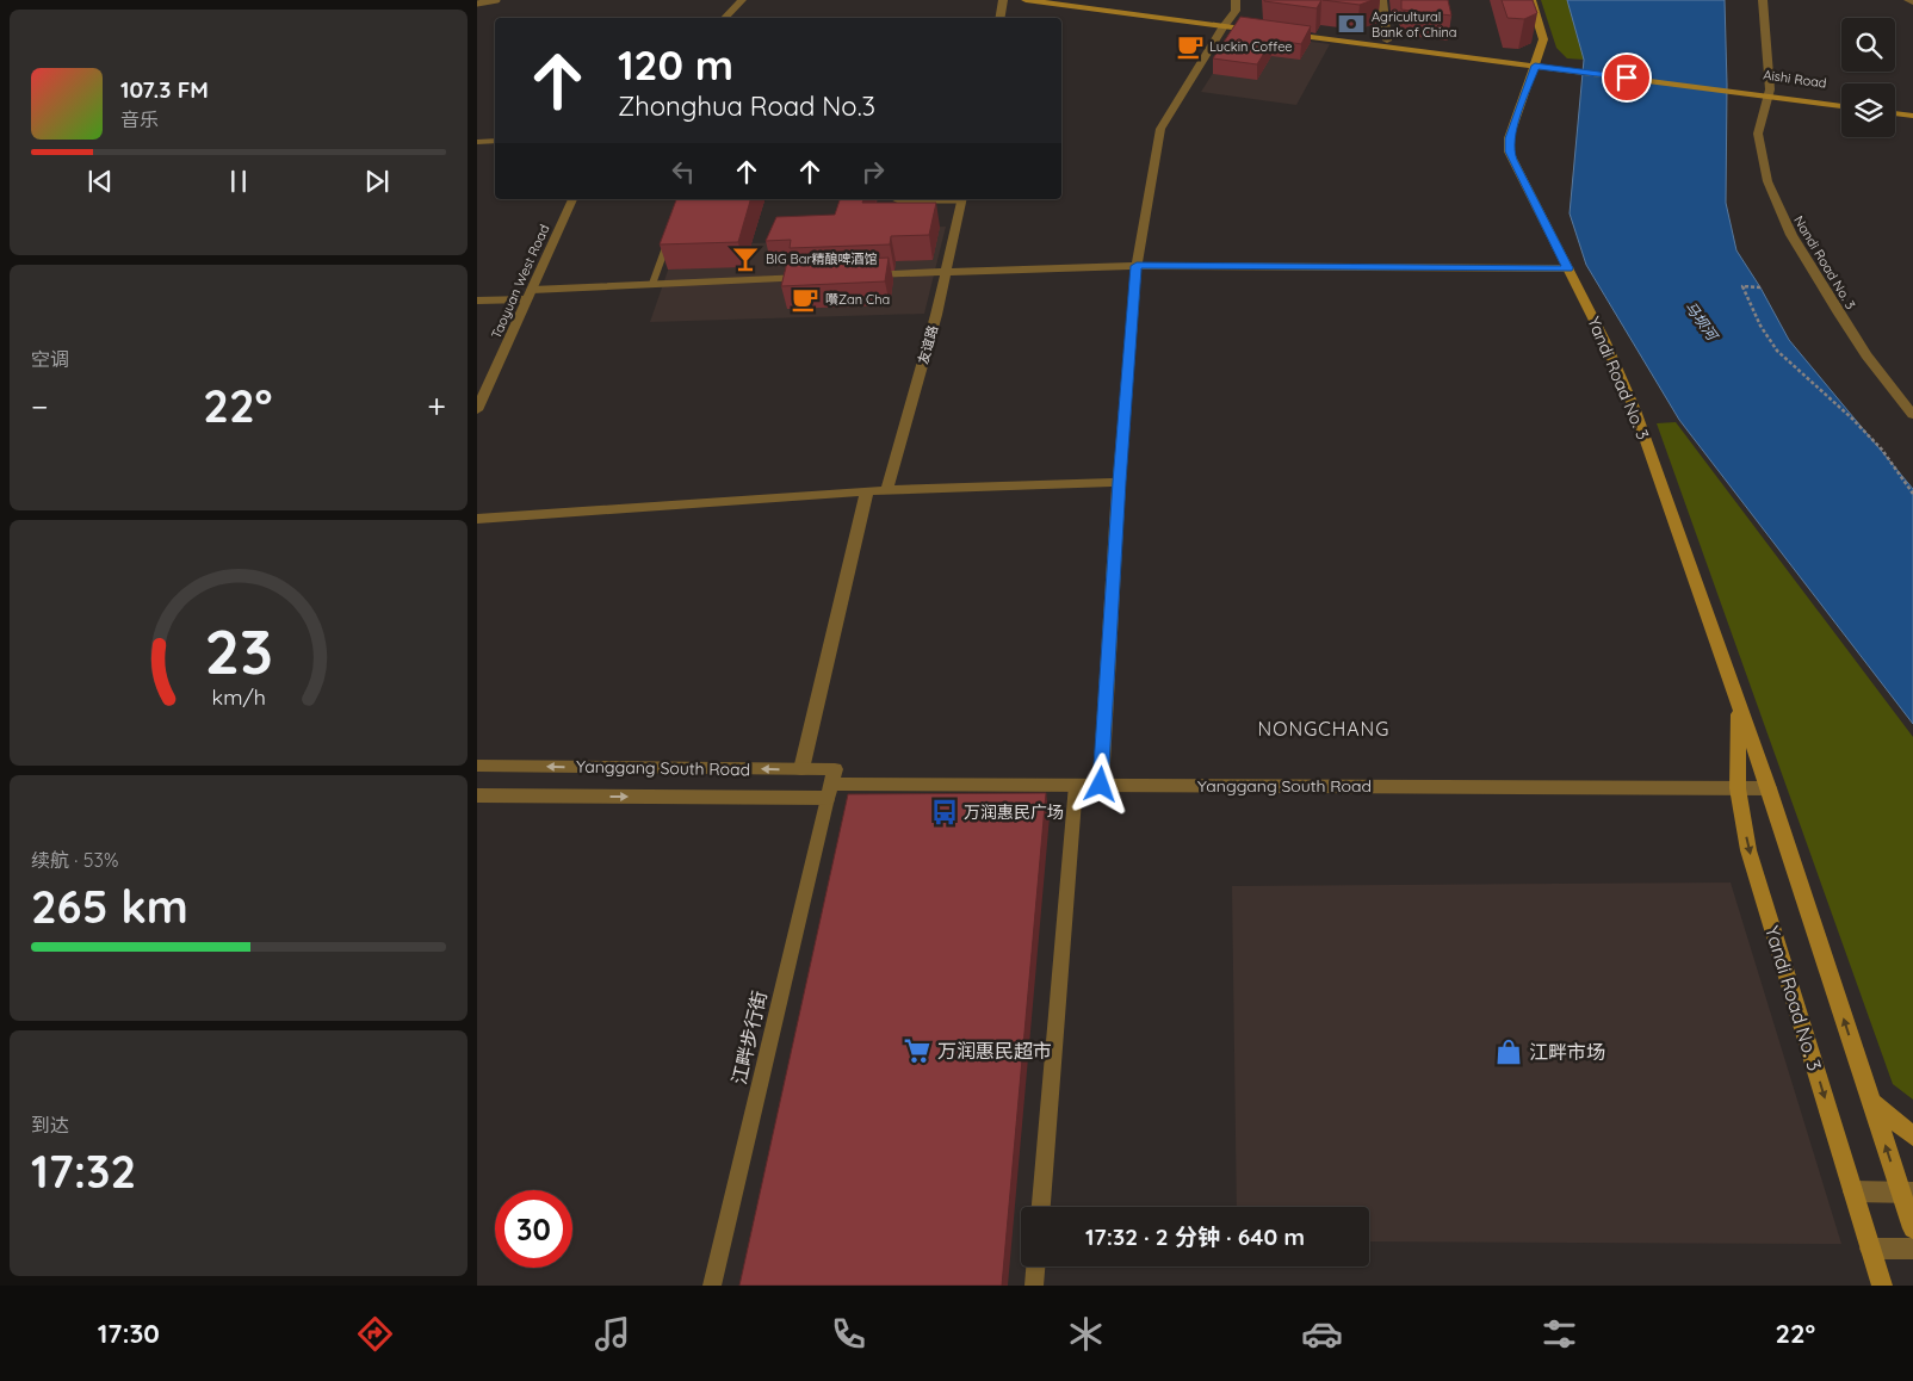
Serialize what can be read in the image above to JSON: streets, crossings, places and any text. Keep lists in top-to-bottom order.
{
  "streets": {
    "main road": ["Aishi Road", "Yandi Road No. 3"],
    "street": [
      "Nandi Road No. 3",
      "Taoyuan West Road",
      "友谊路",
      "Yanggang South Road",
      "江畔步行街"
    ]
  },
  "crossings": [
    ["Aishi Road", "Nandi Road No. 3"],
    ["Aishi Road", "Yandi Road No. 3"],
    ["Yandi Road No. 3", "Yanggang South Road"],
    ["Yanggang South Road", "江畔步行街"]
  ],
  "districts": ["NONGCHANG"],
  "water": ["马坝河"],
  "places": {
    "bank": ["Agricultural Bank of China"],
    "cafe": ["Luckin Coffee", "囋Zan Cha"],
    "bar": ["BIG Bar精酿啤酒馆"],
    "bus stop": ["万润惠民广场"],
    "supermarket": ["万润惠民超市"],
    "shop": ["江畔市场"]
  },
  "page": {
    "turn": ["120 m", "Zhonghua Road No.3"],
    "song": ["107.3 FM", "音乐"],
    "tile": [
      "空调",
      ["续航 · 53%", "265 km"],
      ["到达", "17:32"]
    ],
    "heat": ["−", "22°", "+"],
    "limit": "30",
    "trip": "17:32 · 2 分钟 · 640 m",
    "tabs": ["17:30", "22°"],
    "gauge": ["23", "km/h"]
  }
}
